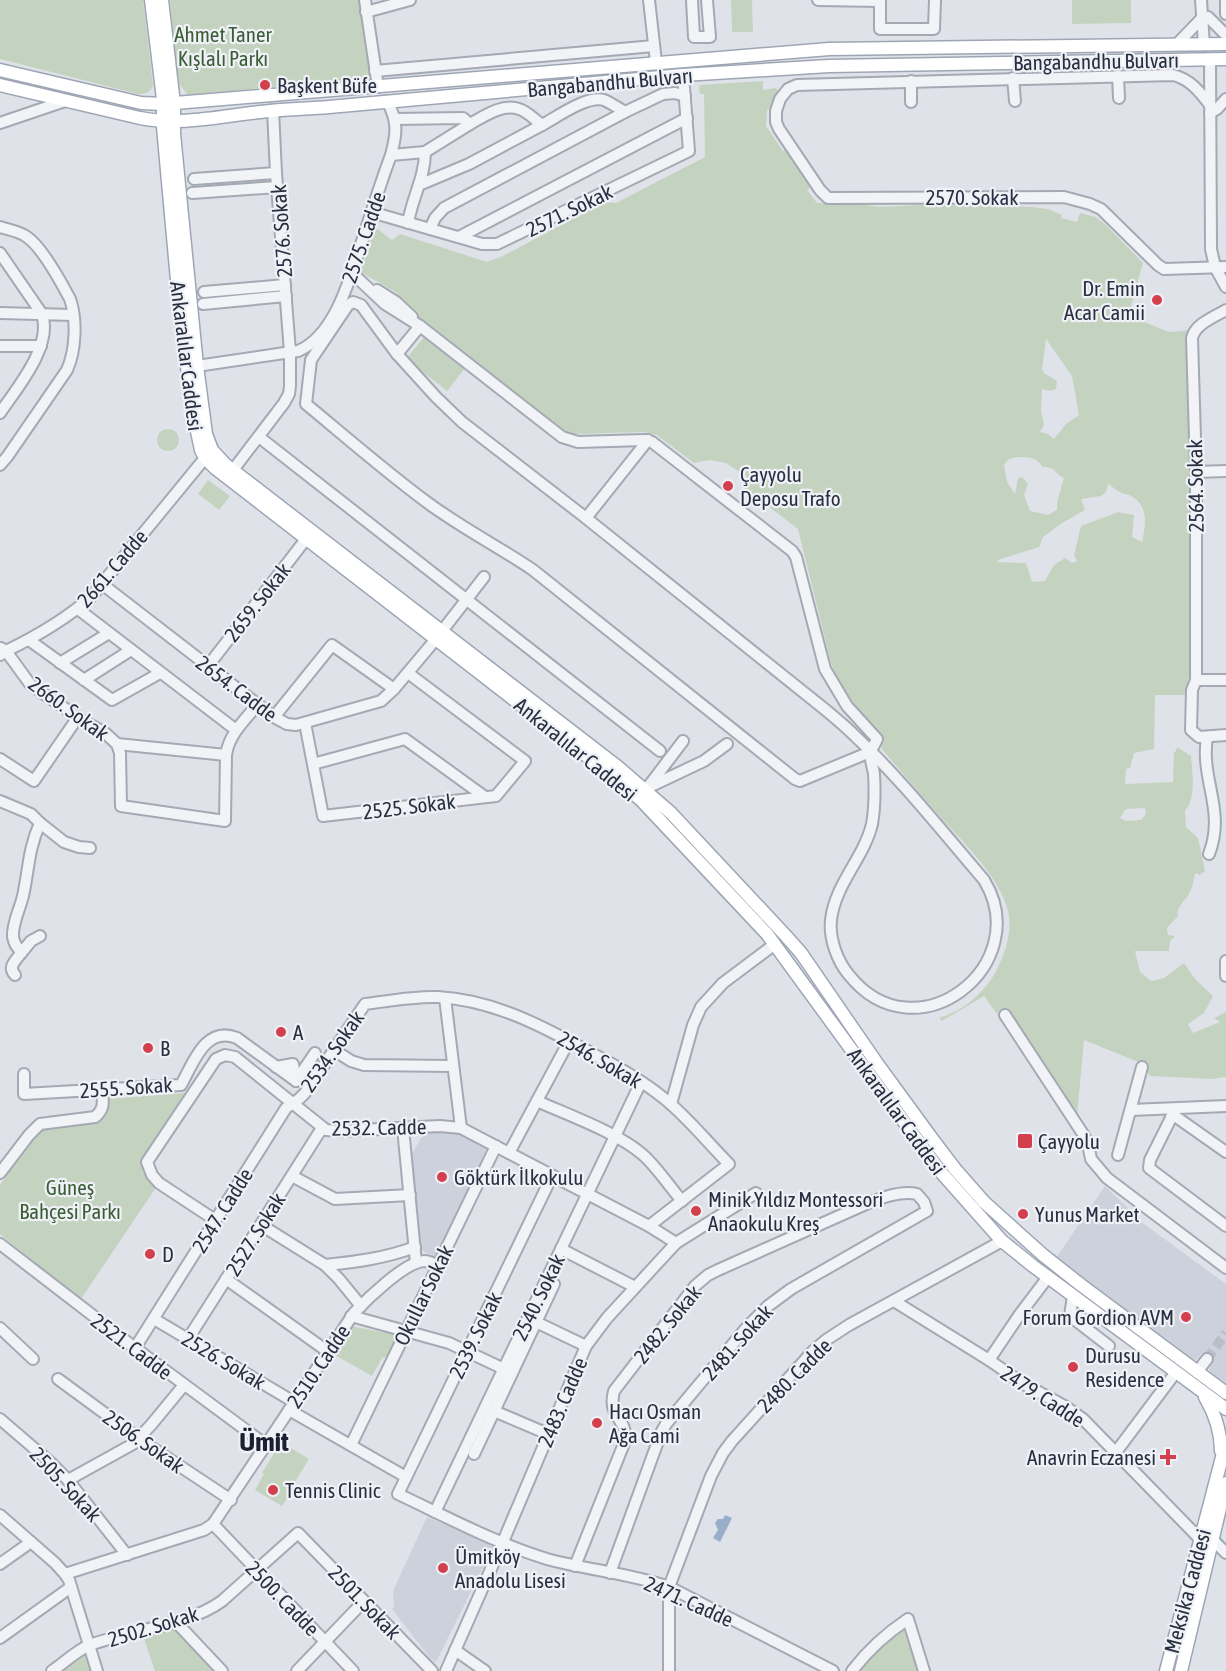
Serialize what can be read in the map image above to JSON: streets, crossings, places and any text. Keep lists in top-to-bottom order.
{
  "streets": {
    "main road": ["Bangabandhu Bulvarı", "Ankaralılar Caddesi", "Meksika Caddesi"],
    "street": [
      "2570. Sokak",
      "2571. Sokak",
      "2576. Sokak",
      "2575. Cadde",
      "2564. Sokak",
      "2661. Cadde",
      "2659. Sokak",
      "2654. Cadde",
      "2660. Sokak",
      "2525. Sokak",
      "2534. Sokak",
      "2546. Sokak",
      "2555. Sokak",
      "2532. Cadde",
      "2547. Cadde",
      "2527. Sokak",
      "Okullar Sokak",
      "2540. Sokak",
      "2482. Sokak",
      "2539. Sokak",
      "2481. Sokak",
      "2521. Cadde",
      "2526. Sokak",
      "2510. Cadde",
      "2480. Cadde",
      "2479. Cadde",
      "2483. Cadde",
      "2506. Sokak",
      "2505. Sokak",
      "2500. Cadde",
      "2471. Cadde",
      "2501. Sokak",
      "2502. Sokak"
    ]
  },
  "crossings": [
    ["Bangabandhu Bulvarı", "2571. Sokak"],
    ["Bangabandhu Bulvarı", "2576. Sokak"],
    ["Bangabandhu Bulvarı", "2575. Cadde"],
    ["Bangabandhu Bulvarı", "Ankaralılar Caddesi"],
    ["2571. Sokak", "2575. Cadde"],
    ["2576. Sokak", "2575. Cadde"],
    ["2576. Sokak", "Ankaralılar Caddesi"],
    ["2575. Cadde", "Ankaralılar Caddesi"],
    ["Ankaralılar Caddesi", "2661. Cadde"],
    ["Ankaralılar Caddesi", "2659. Sokak"],
    ["Ankaralılar Caddesi", "2654. Cadde"],
    ["Ankaralılar Caddesi", "2480. Cadde"],
    ["2661. Cadde", "2654. Cadde"],
    ["2661. Cadde", "2660. Sokak"],
    ["2659. Sokak", "2654. Cadde"],
    ["2534. Sokak", "2546. Sokak"],
    ["2534. Sokak", "2532. Cadde"],
    ["2534. Sokak", "2547. Cadde"],
    ["2546. Sokak", "2540. Sokak"],
    ["2532. Cadde", "2547. Cadde"],
    ["2532. Cadde", "2527. Sokak"],
    ["2547. Cadde", "2521. Cadde"],
    ["2547. Cadde", "2526. Sokak"],
    ["2527. Sokak", "2526. Sokak"],
    ["Okullar Sokak", "2526. Sokak"],
    ["2540. Sokak", "2539. Sokak"],
    ["2482. Sokak", "2481. Sokak"],
    ["2482. Sokak", "2471. Cadde"],
    ["2539. Sokak", "2526. Sokak"],
    ["2481. Sokak", "2471. Cadde"],
    ["2521. Cadde", "2510. Cadde"],
    ["2526. Sokak", "2510. Cadde"],
    ["2510. Cadde", "2506. Sokak"],
    ["2510. Cadde", "2505. Sokak"],
    ["2510. Cadde", "2500. Cadde"],
    ["2480. Cadde", "2479. Cadde"],
    ["2480. Cadde", "2471. Cadde"],
    ["2479. Cadde", "Meksika Caddesi"],
    ["2483. Cadde", "2471. Cadde"],
    ["2500. Cadde", "2502. Sokak"],
    ["2501. Sokak", "2502. Sokak"]
  ],
  "districts": ["Ümit"],
  "parks": ["Ahmet Taner Kışlalı Parkı", "Güneş Bahçesi Parkı"],
  "places": {
    "other": [
      "Başkent Büfe",
      "Dr. Emin Acar Camii",
      "Çayyolu Deposu Trafo",
      "A",
      "B",
      "Göktürk İlkokulu",
      "Minik Yıldız Montessori Anaokulu Kreş",
      "Yunus Market",
      "D",
      "Forum Gordion AVM",
      "Durusu Residence",
      "Hacı Osman Ağa Cami",
      "Tennis Clinic",
      "Ümitköy Anadolu Lisesi"
    ],
    "transit": ["Çayyolu"],
    "health": ["Anavrin Eczanesi"]
  }
}
